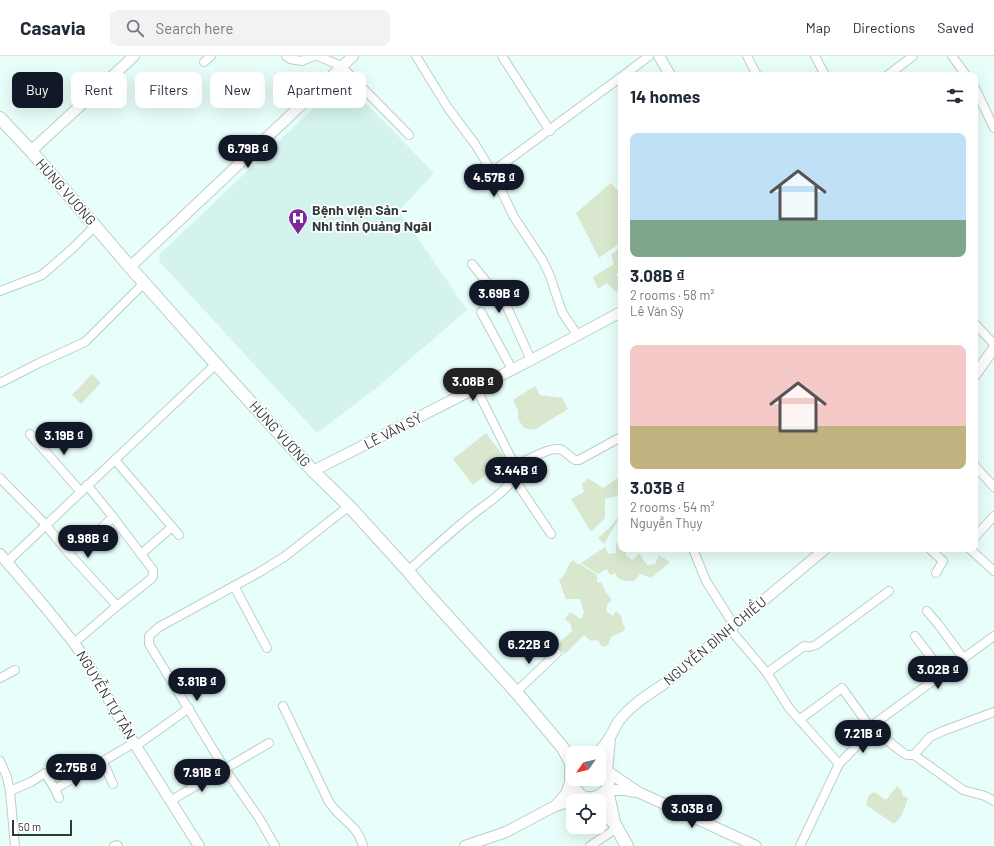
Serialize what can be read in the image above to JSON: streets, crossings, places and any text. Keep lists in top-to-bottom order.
{
  "streets": {
    "main road": ["HÙNG VƯƠNG"],
    "street": ["LÊ VĂN SỸ", "NGUYỄN ĐÌNH CHIỂU", "NGUYỄN TỰ TÂN"]
  },
  "crossings": [
    ["HÙNG VƯƠNG", "LÊ VĂN SỸ"]
  ],
  "places": {
    "hospital": ["Bệnh viện Sản - Nhi tỉnh Quảng Ngãi"]
  },
  "scale_bar": "50 m",
  "north": "bottom left",
  "page": {
    "header": "Casavia",
    "search": "Search here",
    "nav": ["Map", "Directions", "Saved"],
    "chip": [
      "Buy",
      "Rent",
      "Filters",
      "New",
      "Apartment"
    ],
    "heading": "14 homes",
    "list": [
      {
        "name": "3.08B ₫",
        "note": "2 rooms · 58 m² · Lê Văn Sỹ"
      },
      {
        "name": "3.03B ₫",
        "note": "2 rooms · 54 m² · Nguyễn Thụy"
      }
    ],
    "price": [
      "6.79B ₫",
      "4.57B ₫",
      "3.69B ₫",
      "3.08B ₫",
      "3.19B ₫",
      "3.44B ₫",
      "9.98B ₫",
      "6.22B ₫",
      "3.02B ₫",
      "3.81B ₫",
      "7.21B ₫",
      "2.75B ₫",
      "7.91B ₫",
      "3.03B ₫"
    ],
    "scale": "50 m"
  }
}
